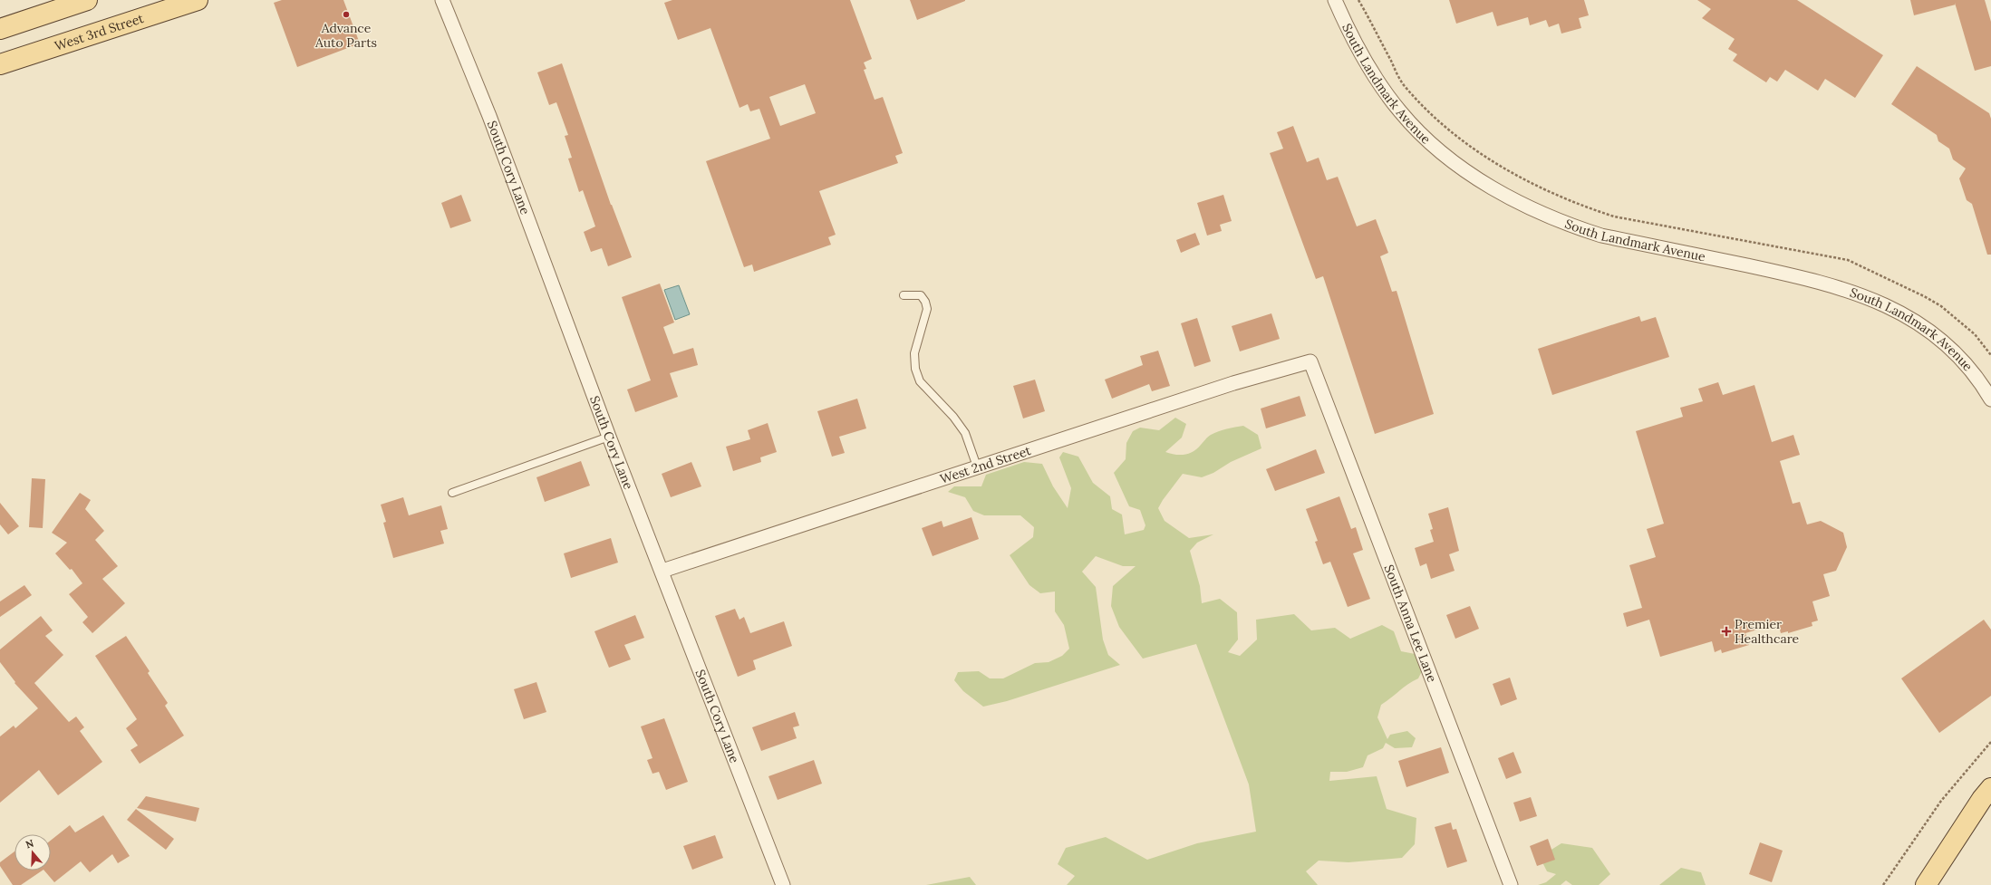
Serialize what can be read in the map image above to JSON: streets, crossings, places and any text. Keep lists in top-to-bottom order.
{
  "streets": {
    "main road": ["West 3rd Street"],
    "street": [
      "South Landmark Avenue",
      "South Cory Lane",
      "West 2nd Street",
      "South Anna Lee Lane"
    ]
  },
  "crossings": [
    ["South Cory Lane", "West 2nd Street"],
    ["West 2nd Street", "South Anna Lee Lane"]
  ],
  "places": {
    "other": ["Advance Auto Parts"],
    "health": ["Premier Healthcare"]
  },
  "north": "top"
}
